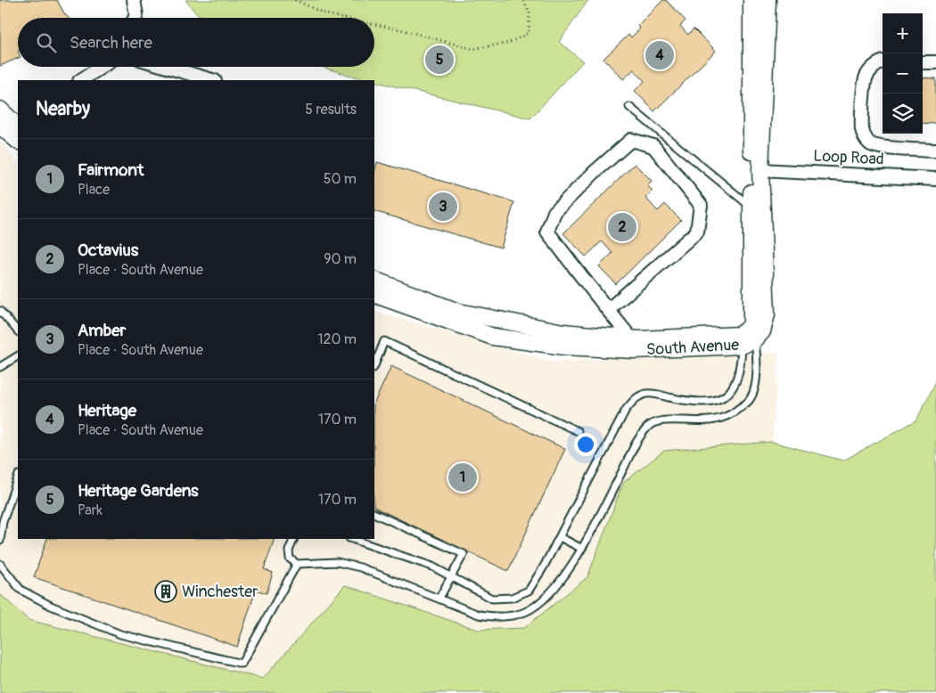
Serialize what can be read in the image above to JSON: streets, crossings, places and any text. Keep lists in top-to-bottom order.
{
  "streets": {
    "street": ["Loop Road", "South Avenue"]
  },
  "crossings": [
    ["Loop Road", "South Avenue"]
  ],
  "places": {
    "building": ["Winchester"]
  },
  "page": {
    "map_buttons": ["+", "−"],
    "search": "Search here",
    "pins": [
      "4",
      "5",
      "3",
      "2",
      "1"
    ],
    "heading": ["Nearby", "5 results"],
    "list": [
      {
        "mark": "1",
        "name": "Fairmont",
        "note": "Place",
        "value": "50 m"
      },
      {
        "mark": "2",
        "name": "Octavius",
        "note": "Place · South Avenue",
        "value": "90 m"
      },
      {
        "mark": "3",
        "name": "Amber",
        "note": "Place · South Avenue",
        "value": "120 m"
      },
      {
        "mark": "4",
        "name": "Heritage",
        "note": "Place · South Avenue",
        "value": "170 m"
      },
      {
        "mark": "5",
        "name": "Heritage Gardens",
        "note": "Park",
        "value": "170 m"
      }
    ]
  }
}
